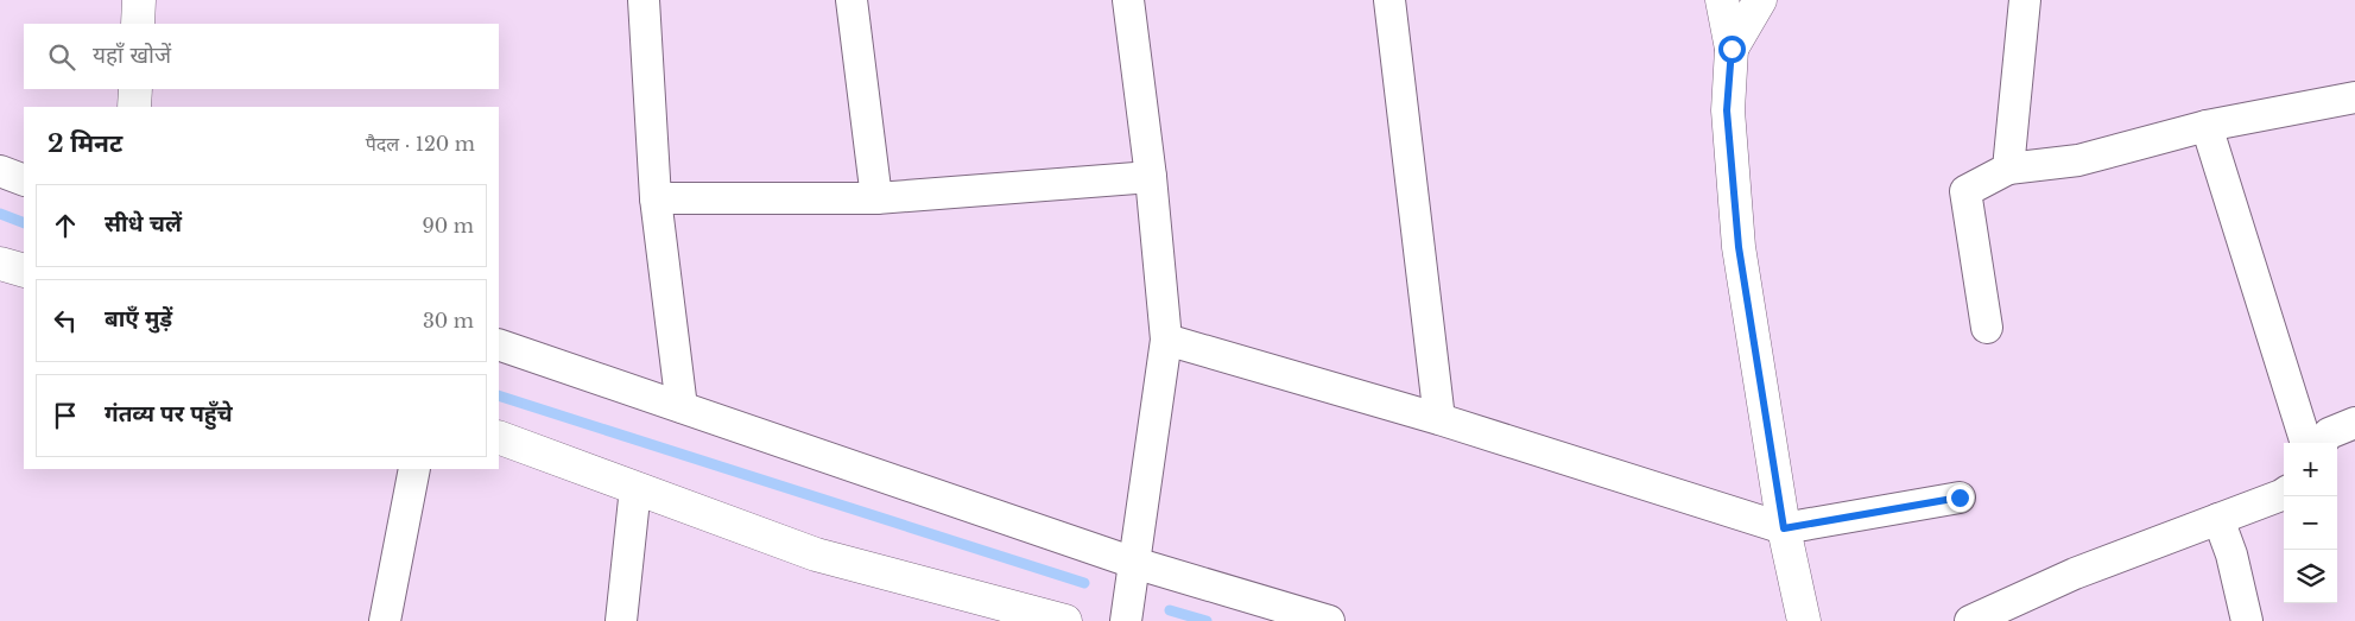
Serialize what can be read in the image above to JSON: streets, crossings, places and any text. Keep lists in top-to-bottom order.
{
  "page": {
    "search": "यहाँ खोजें",
    "heading": ["2 मिनट", "पैदल · 120 m"],
    "list": [
      ["सीधे चलें", "90 m"],
      ["बाएँ मुड़ें", "30 m"],
      "गंतव्य पर पहुँचे"
    ],
    "map_buttons": ["+", "−"]
  }
}
